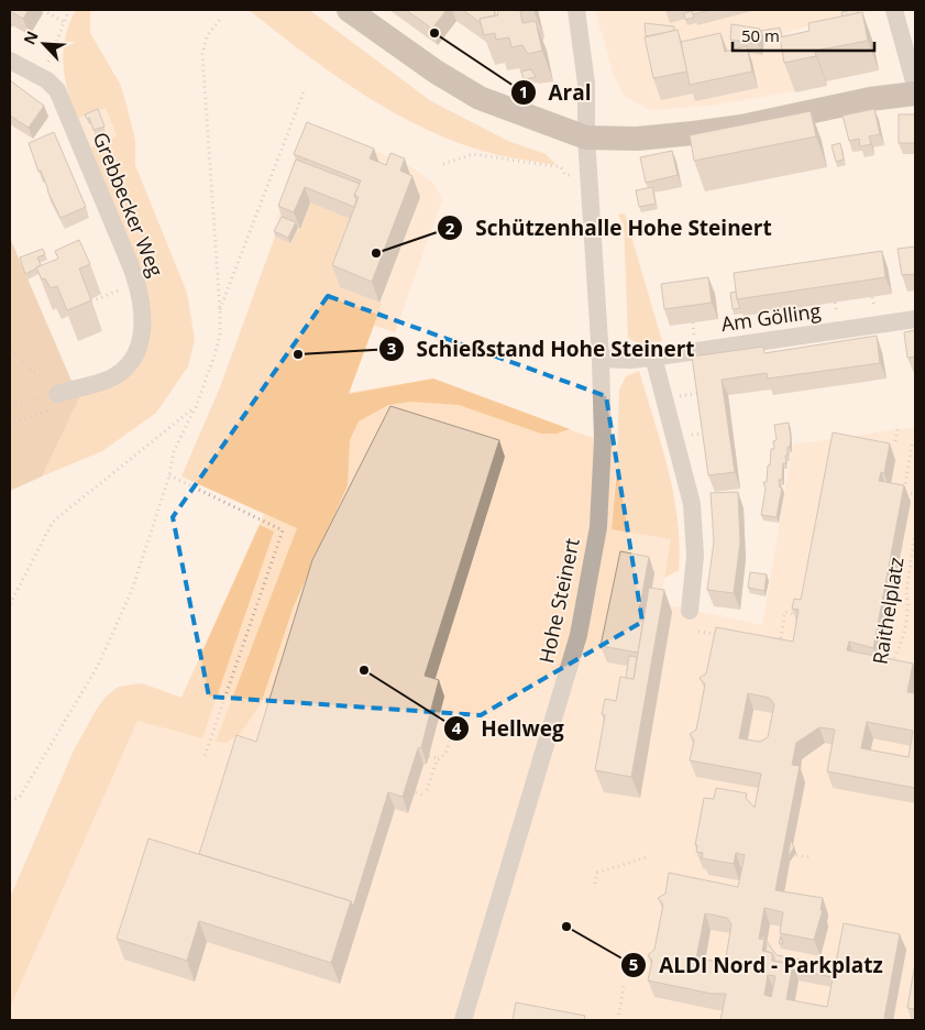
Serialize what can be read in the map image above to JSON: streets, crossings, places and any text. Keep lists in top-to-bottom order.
{
  "streets": {
    "street": ["Grebbecker Weg", "Am Gölling", "Hohe Steinert"],
    "path": ["Raithelplatz"]
  },
  "crossings": [
    ["Am Gölling", "Hohe Steinert"]
  ],
  "places": [
    "Aral",
    "Schützenhalle Hohe Steinert",
    "Schießstand Hohe Steinert",
    "Hellweg",
    "ALDI Nord - Parkplatz"
  ],
  "scale_bar": "50 m",
  "north": "top left"
}
